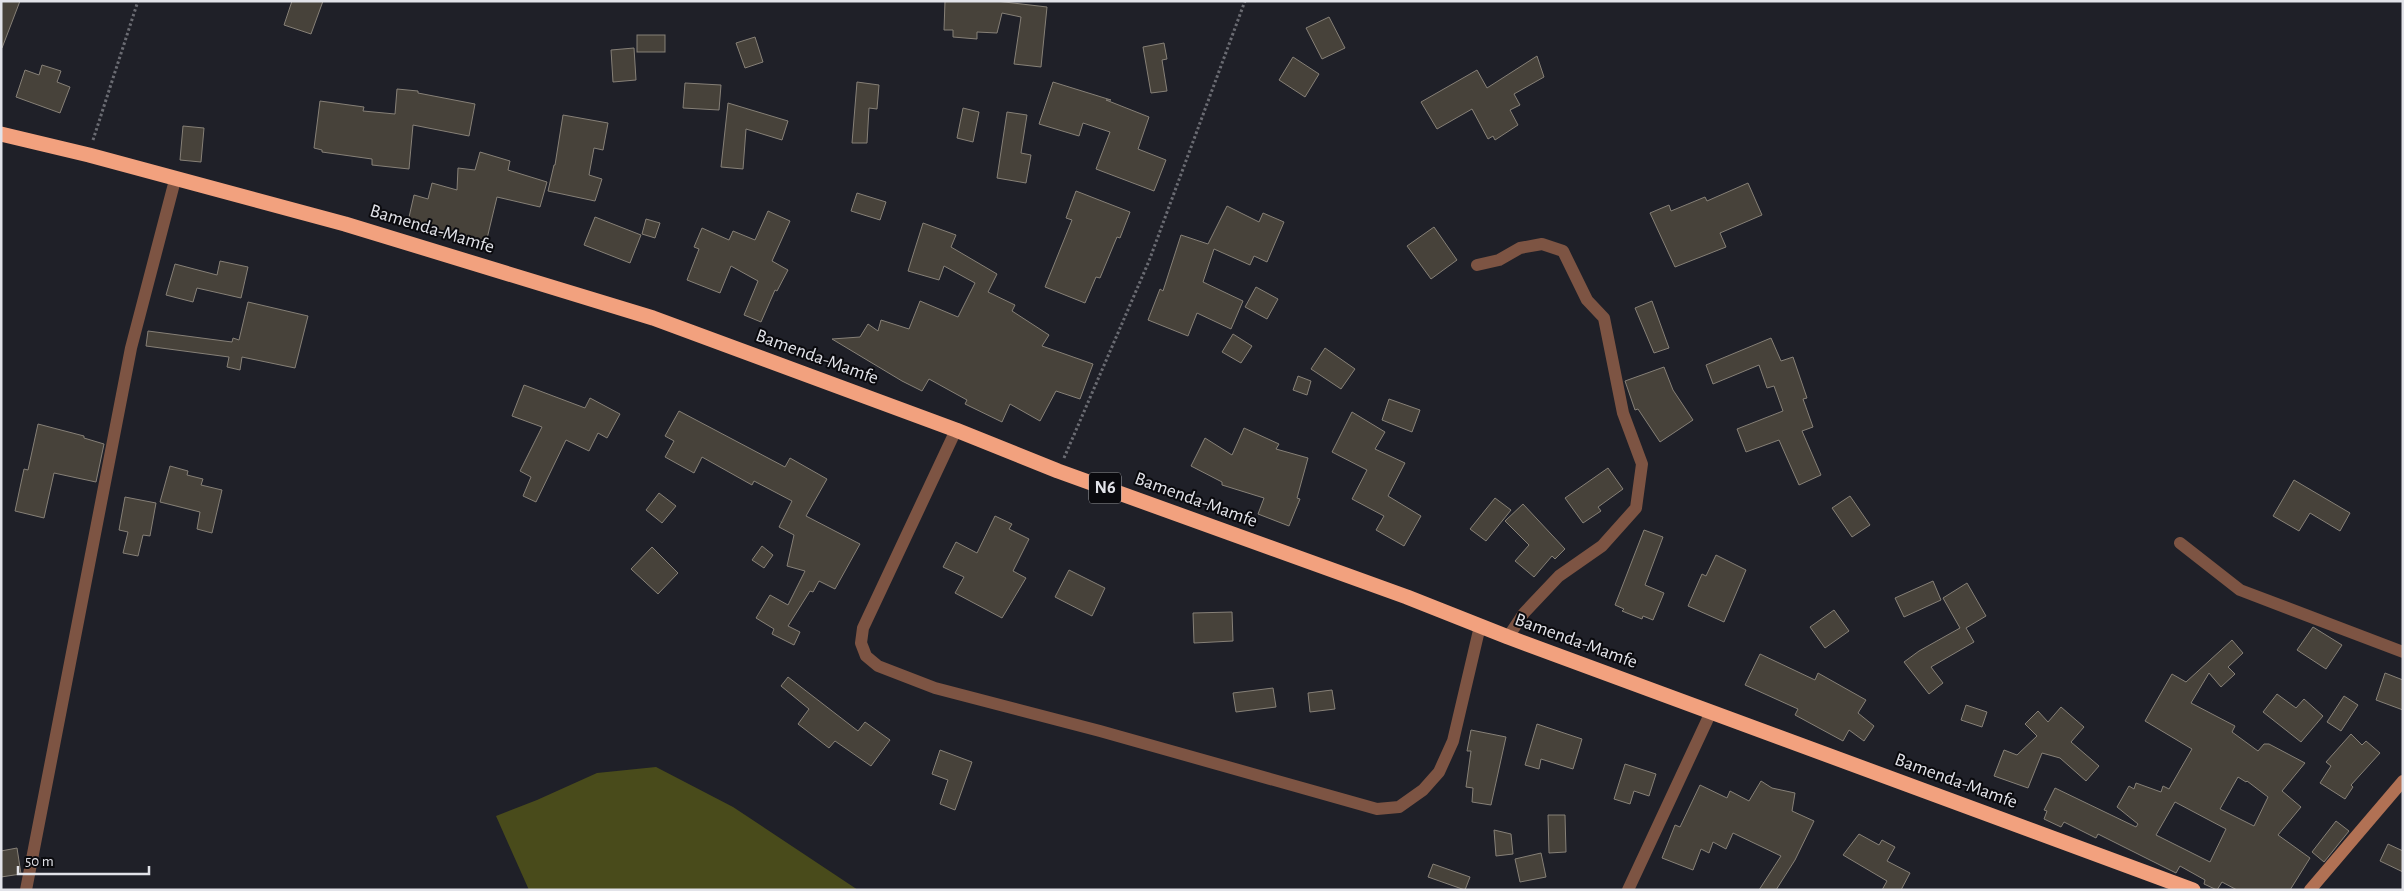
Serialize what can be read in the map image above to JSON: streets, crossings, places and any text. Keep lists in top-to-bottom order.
{
  "streets": {
    "highway": ["Bamenda-Mamfe", "N6"]
  },
  "scale_bar": "50 m"
}
